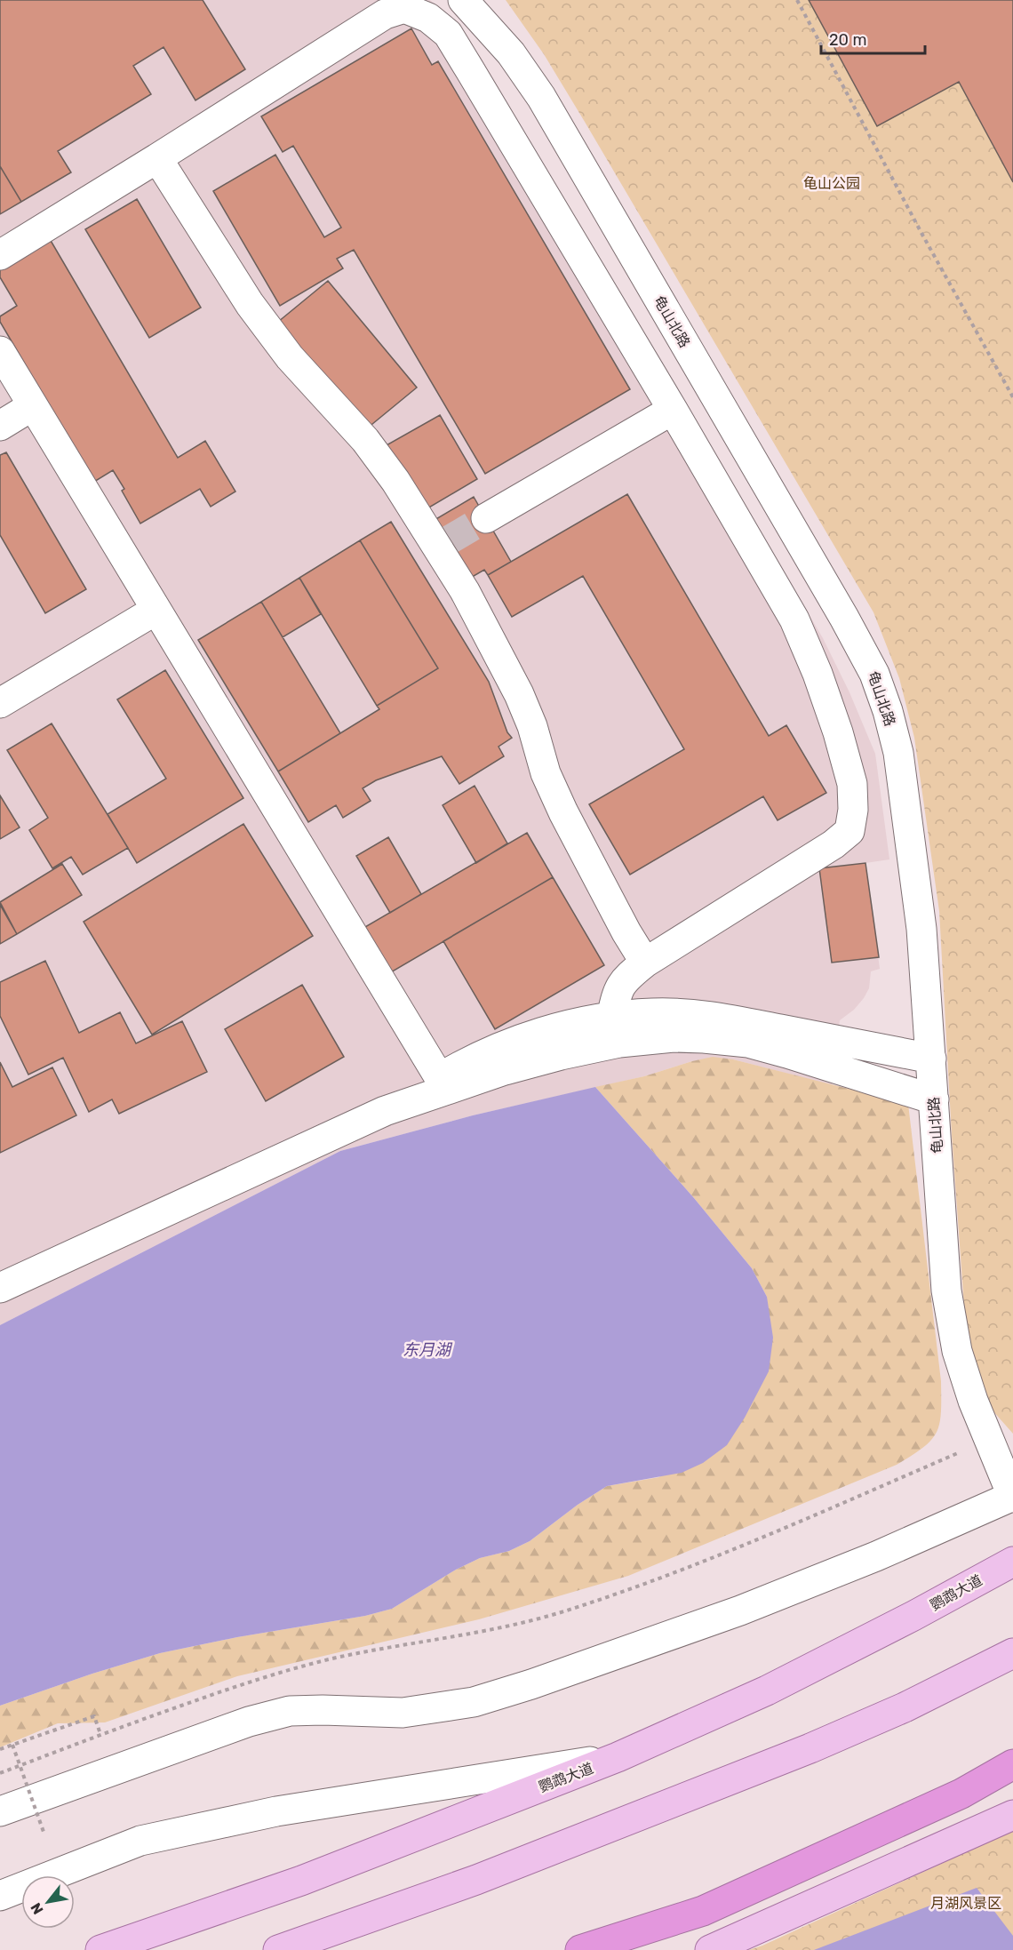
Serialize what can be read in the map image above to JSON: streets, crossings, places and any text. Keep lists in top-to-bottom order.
{
  "streets": {
    "main road": ["鹦鹉大道"],
    "street": ["龟山北路"]
  },
  "water": ["东月湖"],
  "parks": ["龟山公园", "月湖风景区"],
  "scale_bar": "20 m",
  "north": "bottom left"
}
